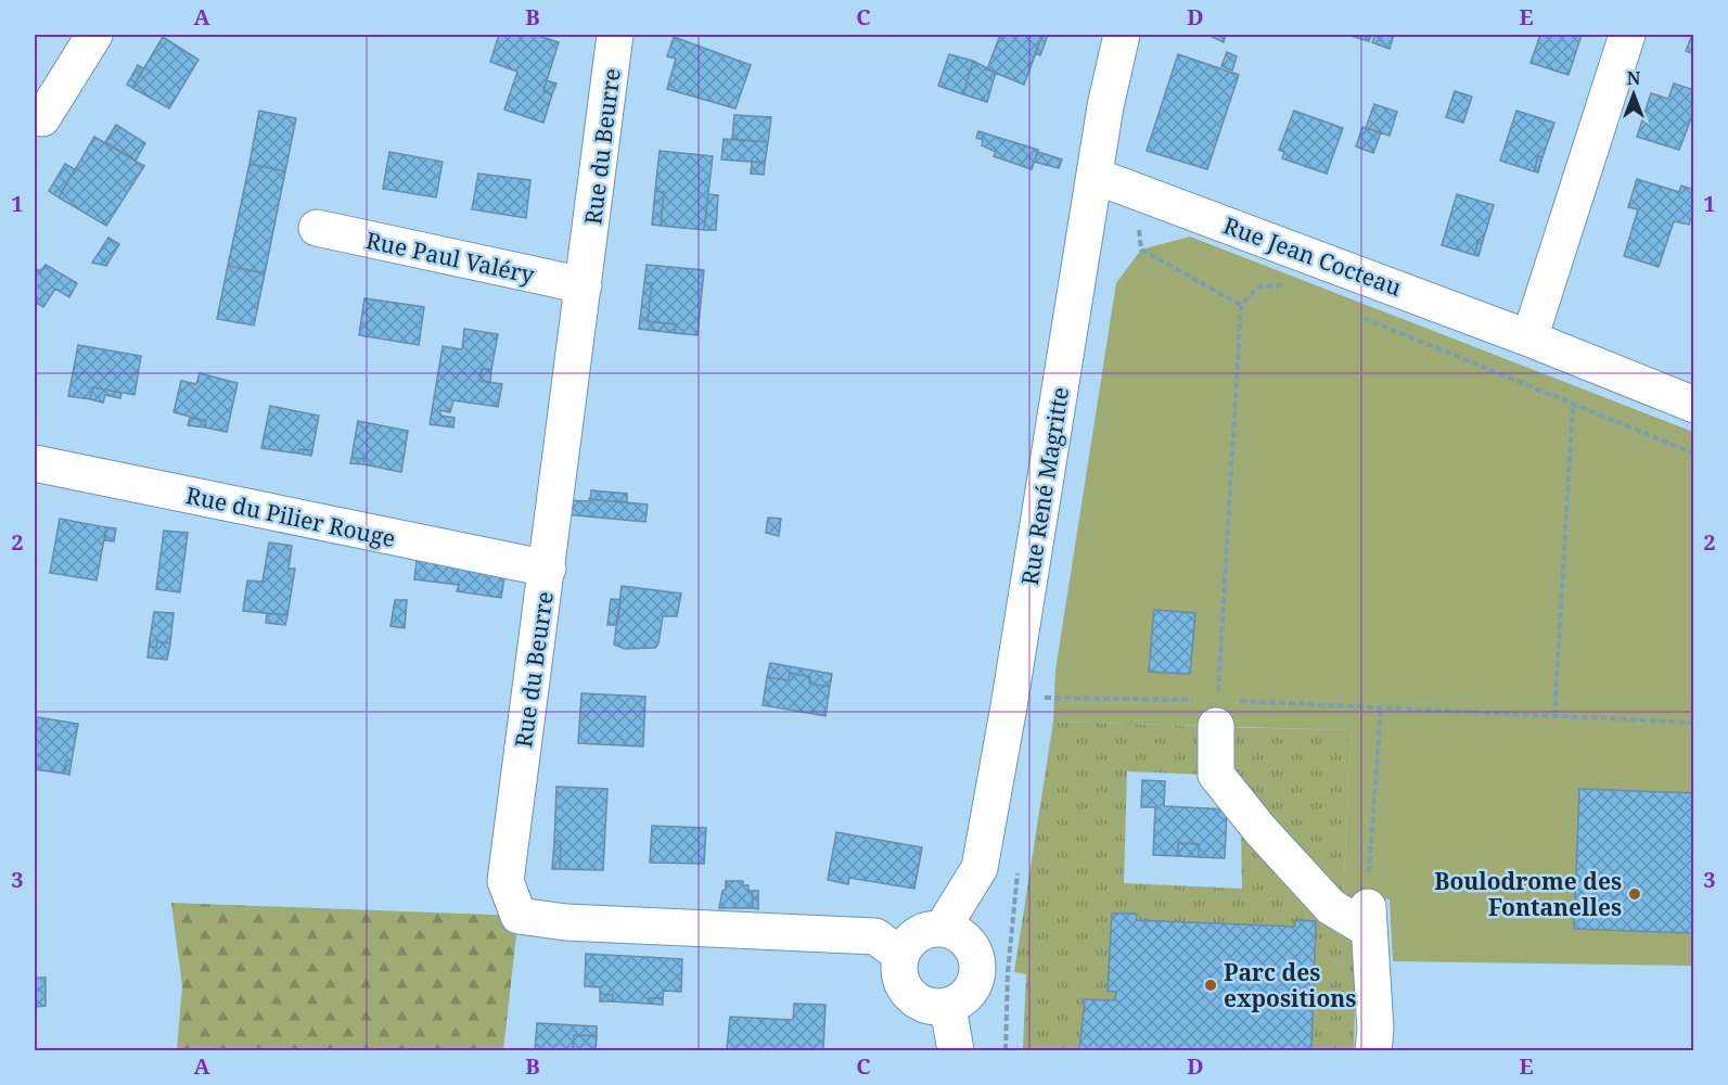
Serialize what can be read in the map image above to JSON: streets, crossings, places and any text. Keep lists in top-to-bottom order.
{
  "streets": {
    "street": [
      "Rue du Beurre",
      "Rue Jean Cocteau",
      "Rue Paul Valéry",
      "Rue René Magritte",
      "Rue du Pilier Rouge"
    ]
  },
  "crossings": [
    ["Rue du Beurre", "Rue Paul Valéry"],
    ["Rue du Beurre", "Rue René Magritte"],
    ["Rue du Beurre", "Rue du Pilier Rouge"],
    ["Rue Jean Cocteau", "Rue René Magritte"]
  ],
  "places": ["Boulodrome des Fontanelles", "Parc des expositions"],
  "north": "top",
  "grid": {
    "columns": [
      "A",
      "B",
      "C",
      "D",
      "E"
    ],
    "rows": ["1", "2", "3"]
  }
}
